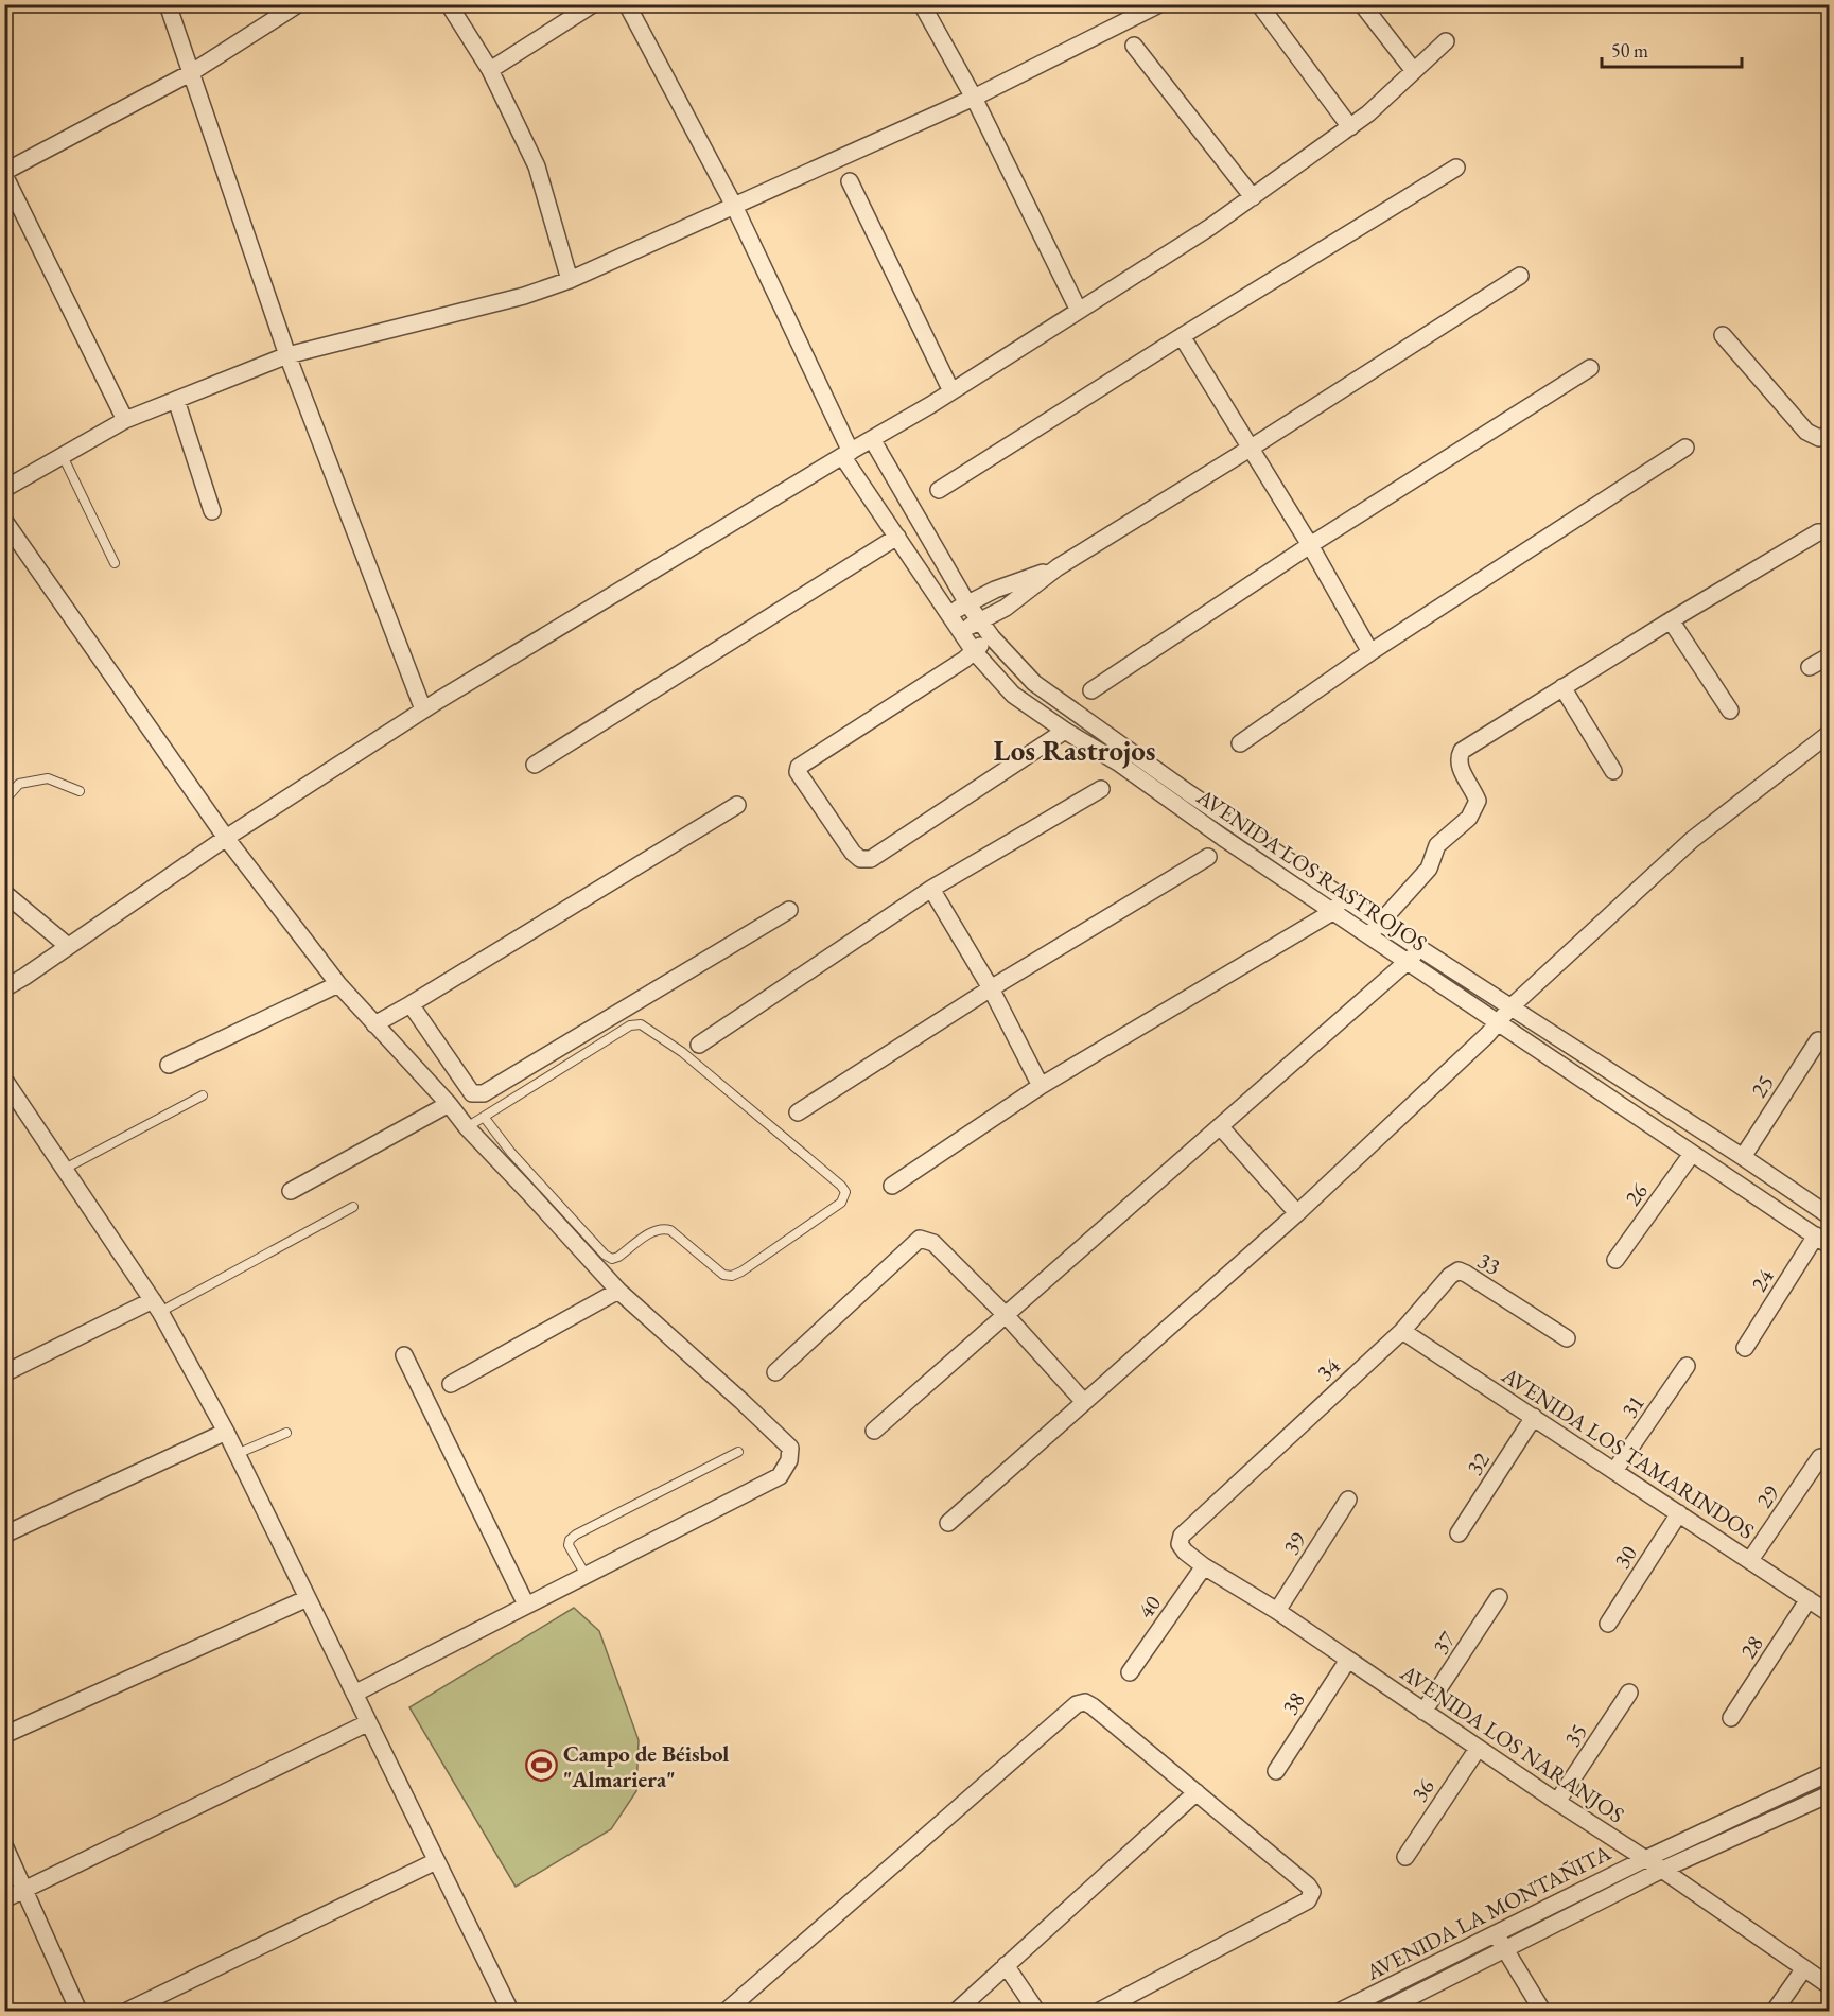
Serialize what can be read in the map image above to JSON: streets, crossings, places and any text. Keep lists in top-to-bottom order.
{
  "streets": {
    "street": [
      "AVENIDA LOS RASTROJOS",
      "25",
      "26",
      "33",
      "24",
      "34",
      "31",
      "AVENIDA LOS TAMARINDOS",
      "32",
      "29",
      "39",
      "30",
      "40",
      "37",
      "28",
      "38",
      "35",
      "AVENIDA LOS NARANJOS",
      "36",
      "AVENIDA LA MONTAÑITA"
    ]
  },
  "crossings": [
    ["AVENIDA LOS RASTROJOS", "25"],
    ["AVENIDA LOS RASTROJOS", "26"],
    ["AVENIDA LOS RASTROJOS", "24"],
    ["33", "34"],
    ["33", "AVENIDA LOS TAMARINDOS"],
    ["34", "AVENIDA LOS TAMARINDOS"],
    ["34", "AVENIDA LOS NARANJOS"],
    ["31", "AVENIDA LOS TAMARINDOS"],
    ["AVENIDA LOS TAMARINDOS", "32"],
    ["AVENIDA LOS TAMARINDOS", "29"],
    ["AVENIDA LOS TAMARINDOS", "30"],
    ["AVENIDA LOS TAMARINDOS", "28"],
    ["39", "AVENIDA LOS NARANJOS"],
    ["40", "AVENIDA LOS NARANJOS"],
    ["37", "AVENIDA LOS NARANJOS"],
    ["38", "AVENIDA LOS NARANJOS"],
    ["35", "AVENIDA LOS NARANJOS"],
    ["AVENIDA LOS NARANJOS", "36"],
    ["AVENIDA LOS NARANJOS", "AVENIDA LA MONTAÑITA"]
  ],
  "districts": ["Los Rastrojos"],
  "places": {
    "sports": ["Campo de Béisbol \"Almariera\""]
  },
  "scale_bar": "50 m"
}
